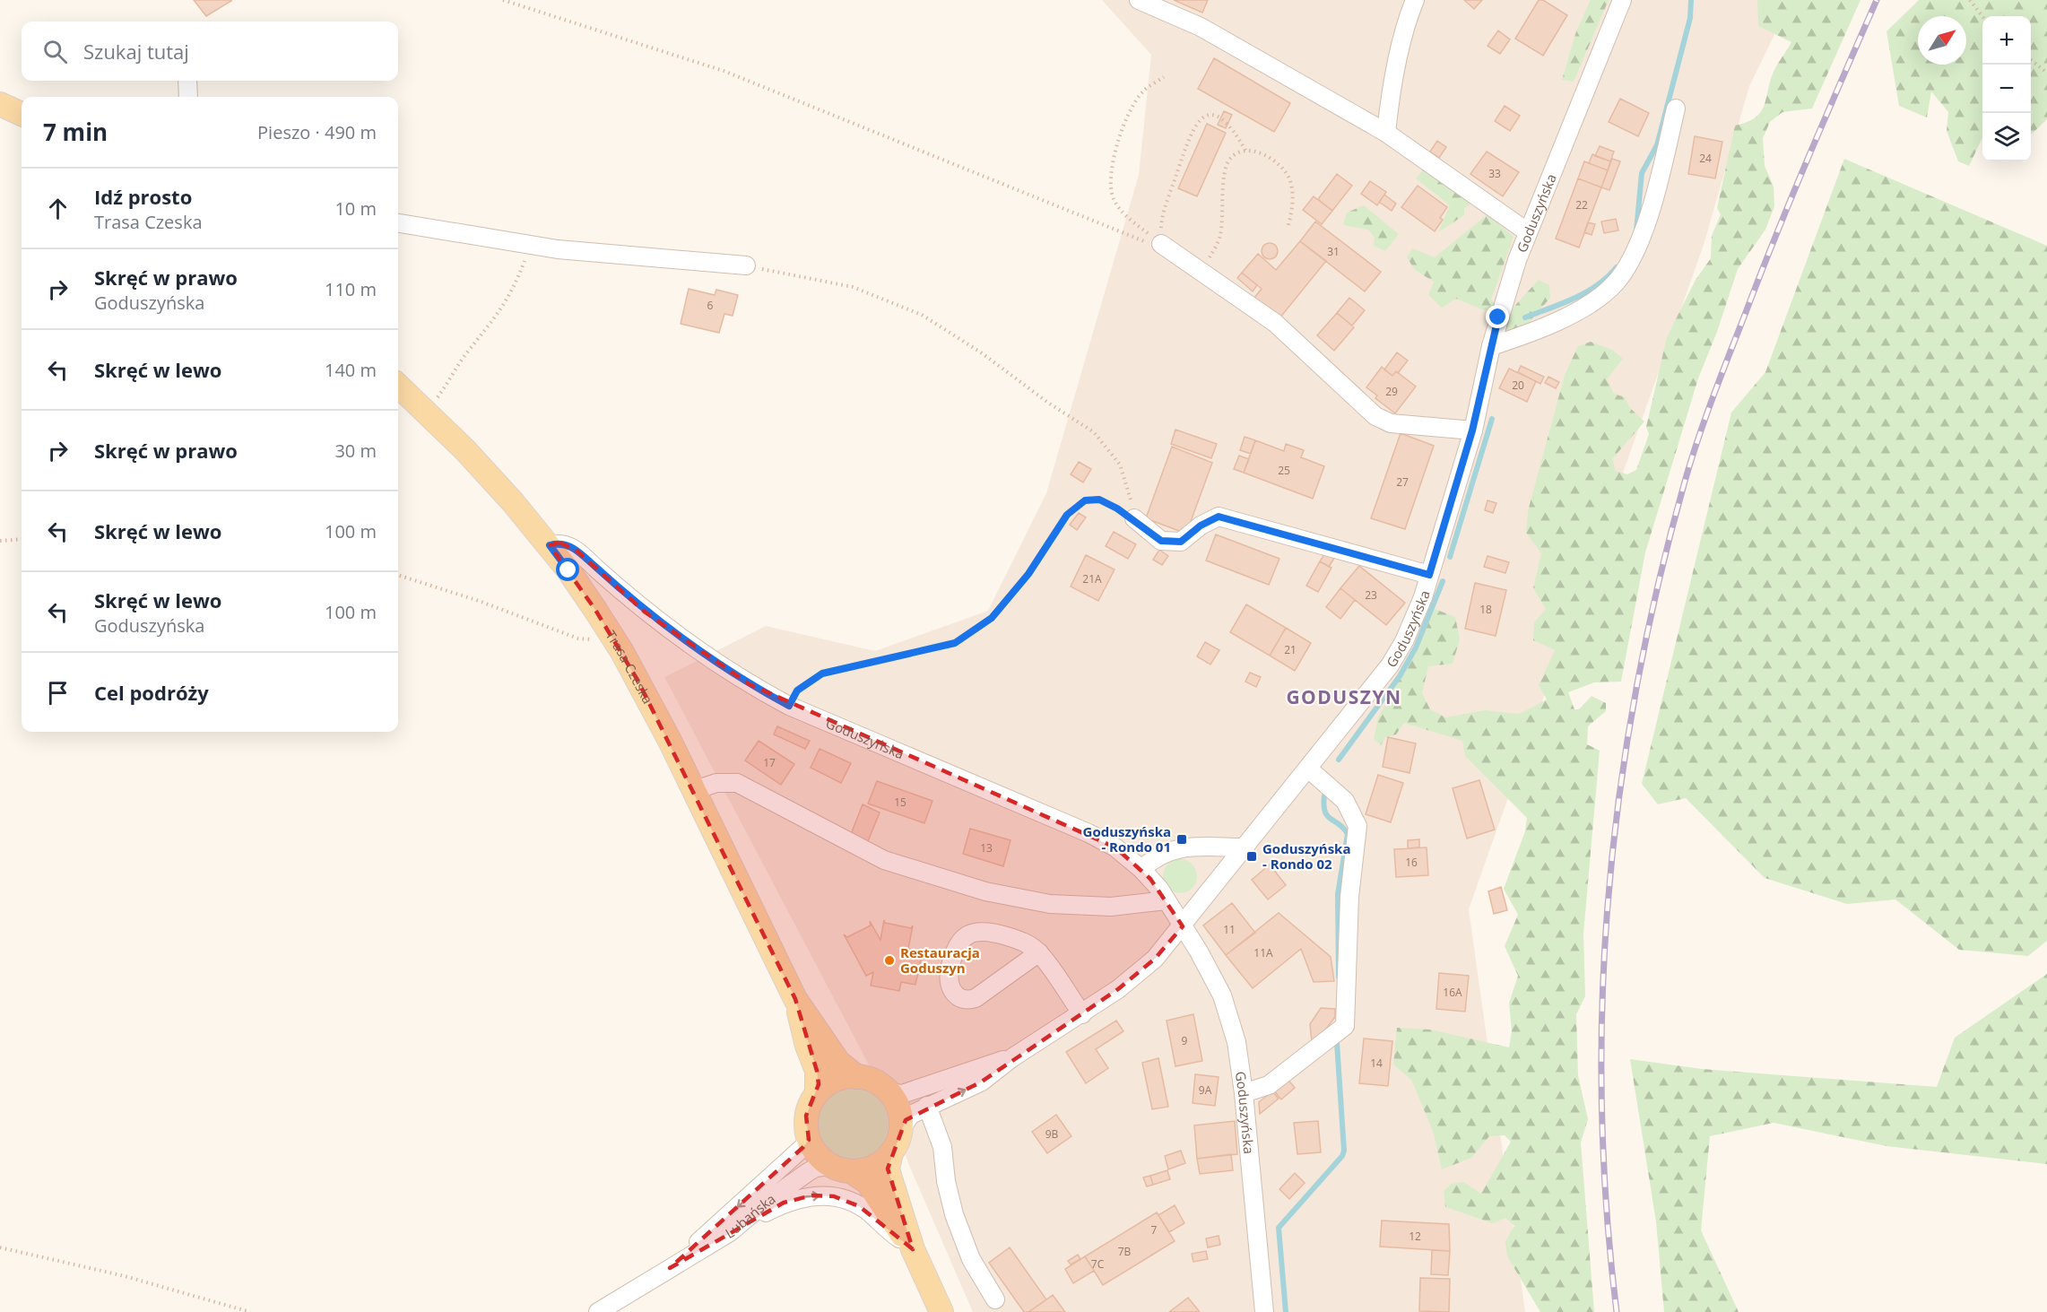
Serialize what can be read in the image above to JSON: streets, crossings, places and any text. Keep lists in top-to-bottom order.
{
  "streets": {
    "main road": ["Trasa Czeska"],
    "street": ["Goduszyńska", "Lubańska"]
  },
  "crossings": [
    ["Goduszyńska", "Trasa Czeska"],
    ["Goduszyńska", "Lubańska"],
    ["Trasa Czeska", "Lubańska"]
  ],
  "districts": ["GODUSZYN"],
  "places": {
    "transit": ["Goduszyńska - Rondo 01", "Goduszyńska - Rondo 02"],
    "other": ["Restauracja Goduszyn"]
  },
  "house_numbers": [
    "24",
    "33",
    "22",
    "31",
    "6",
    "20",
    "29",
    "25",
    "27",
    "21A",
    "23",
    "18",
    "21",
    "17",
    "15",
    "13",
    "16",
    "11",
    "11A",
    "16A",
    "9",
    "14",
    "9A",
    "9B",
    "7",
    "12",
    "7B",
    "7C"
  ],
  "north": "top right",
  "page": {
    "map_buttons": ["+", "−"],
    "search": "Szukaj tutaj",
    "heading": ["7 min", "Pieszo · 490 m"],
    "list": [
      ["Idź prosto", "Trasa Czeska", "10 m"],
      ["Skręć w prawo", "Goduszyńska", "110 m"],
      ["Skręć w lewo", "140 m"],
      ["Skręć w prawo", "30 m"],
      ["Skręć w lewo", "100 m"],
      ["Skręć w lewo", "Goduszyńska", "100 m"],
      "Cel podróży"
    ]
  }
}
